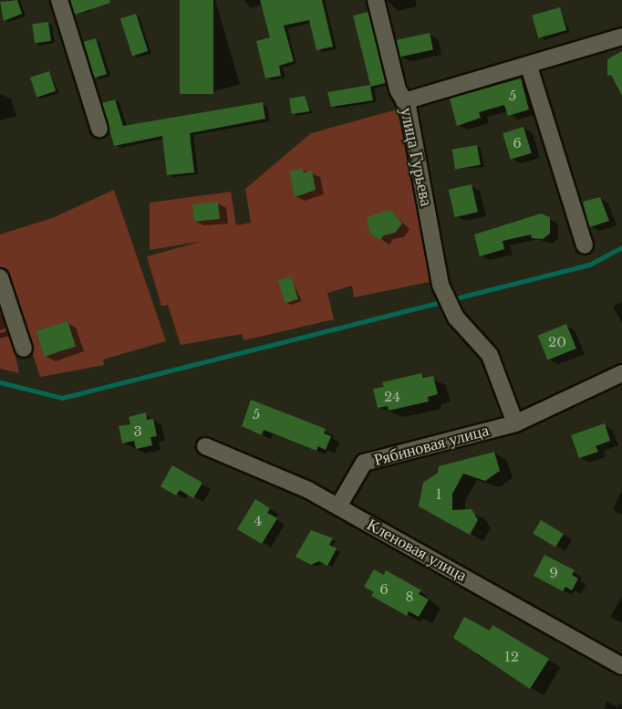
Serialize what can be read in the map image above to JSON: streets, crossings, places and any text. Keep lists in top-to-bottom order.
{
  "streets": {
    "street": ["улица Гурьева", "Рябиновая улица", "Кленовая улица"]
  },
  "crossings": [
    ["улица Гурьева", "Рябиновая улица"],
    ["Рябиновая улица", "Кленовая улица"]
  ],
  "house_numbers": [
    "5",
    "6",
    "20",
    "24",
    "5",
    "3",
    "1",
    "4",
    "9",
    "6",
    "8",
    "12"
  ]
}
